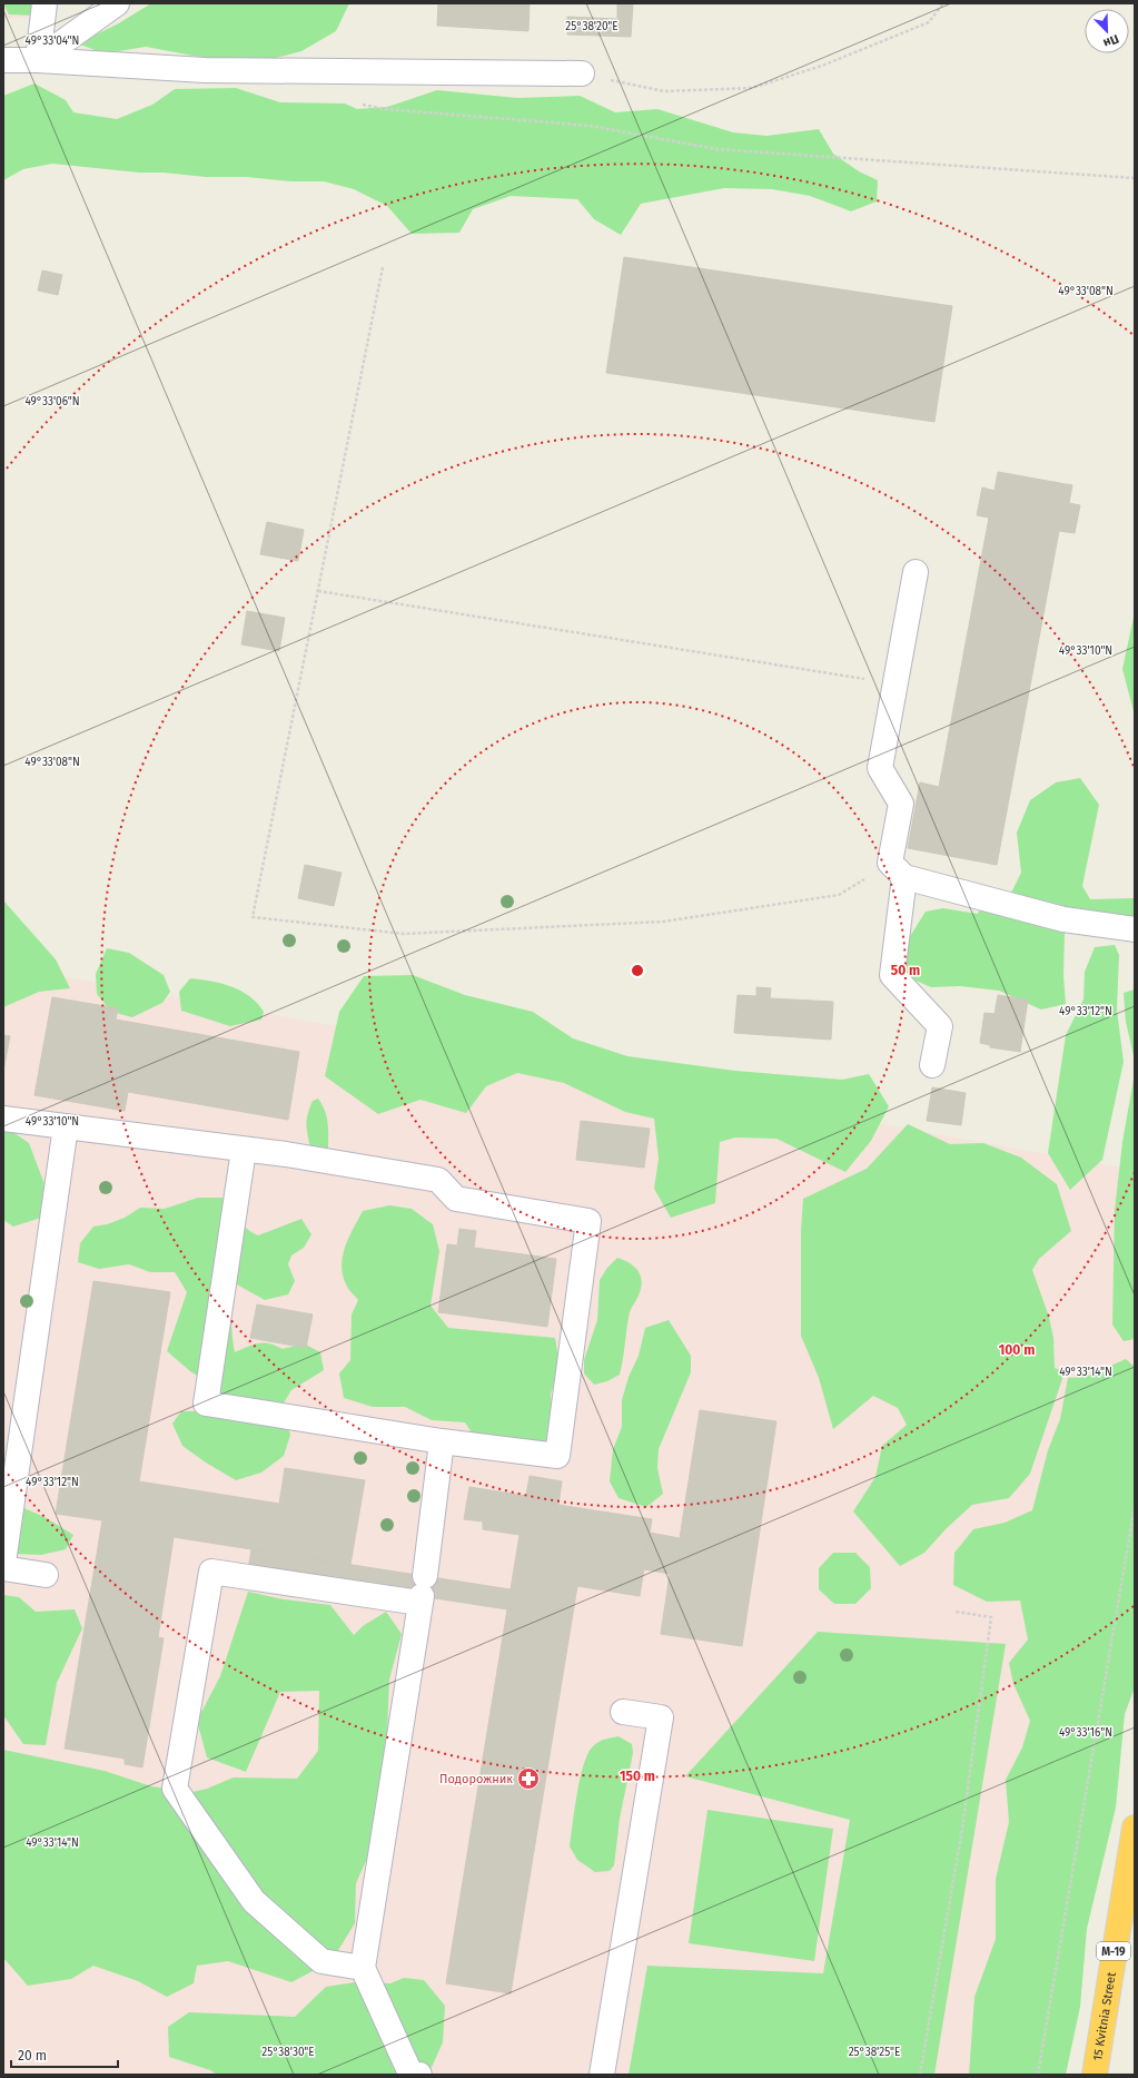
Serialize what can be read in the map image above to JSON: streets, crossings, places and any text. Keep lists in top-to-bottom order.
{
  "streets": {
    "highway": ["М-19", "15 Kvitnia Street"]
  },
  "places": {
    "pharmacy": ["Подорожник"]
  },
  "scale_bar": "20 m",
  "north": "bottom right",
  "coordinates": [
    "25°38'20\"E",
    "49°33'04\"N",
    "49°33'08\"N",
    "49°33'06\"N",
    "49°33'10\"N",
    "49°33'12\"N",
    "49°33'14\"N",
    "49°33'16\"N",
    "25°38'30\"E",
    "25°38'25\"E"
  ],
  "rings": ["50 m", "100 m", "150 m"]
}
